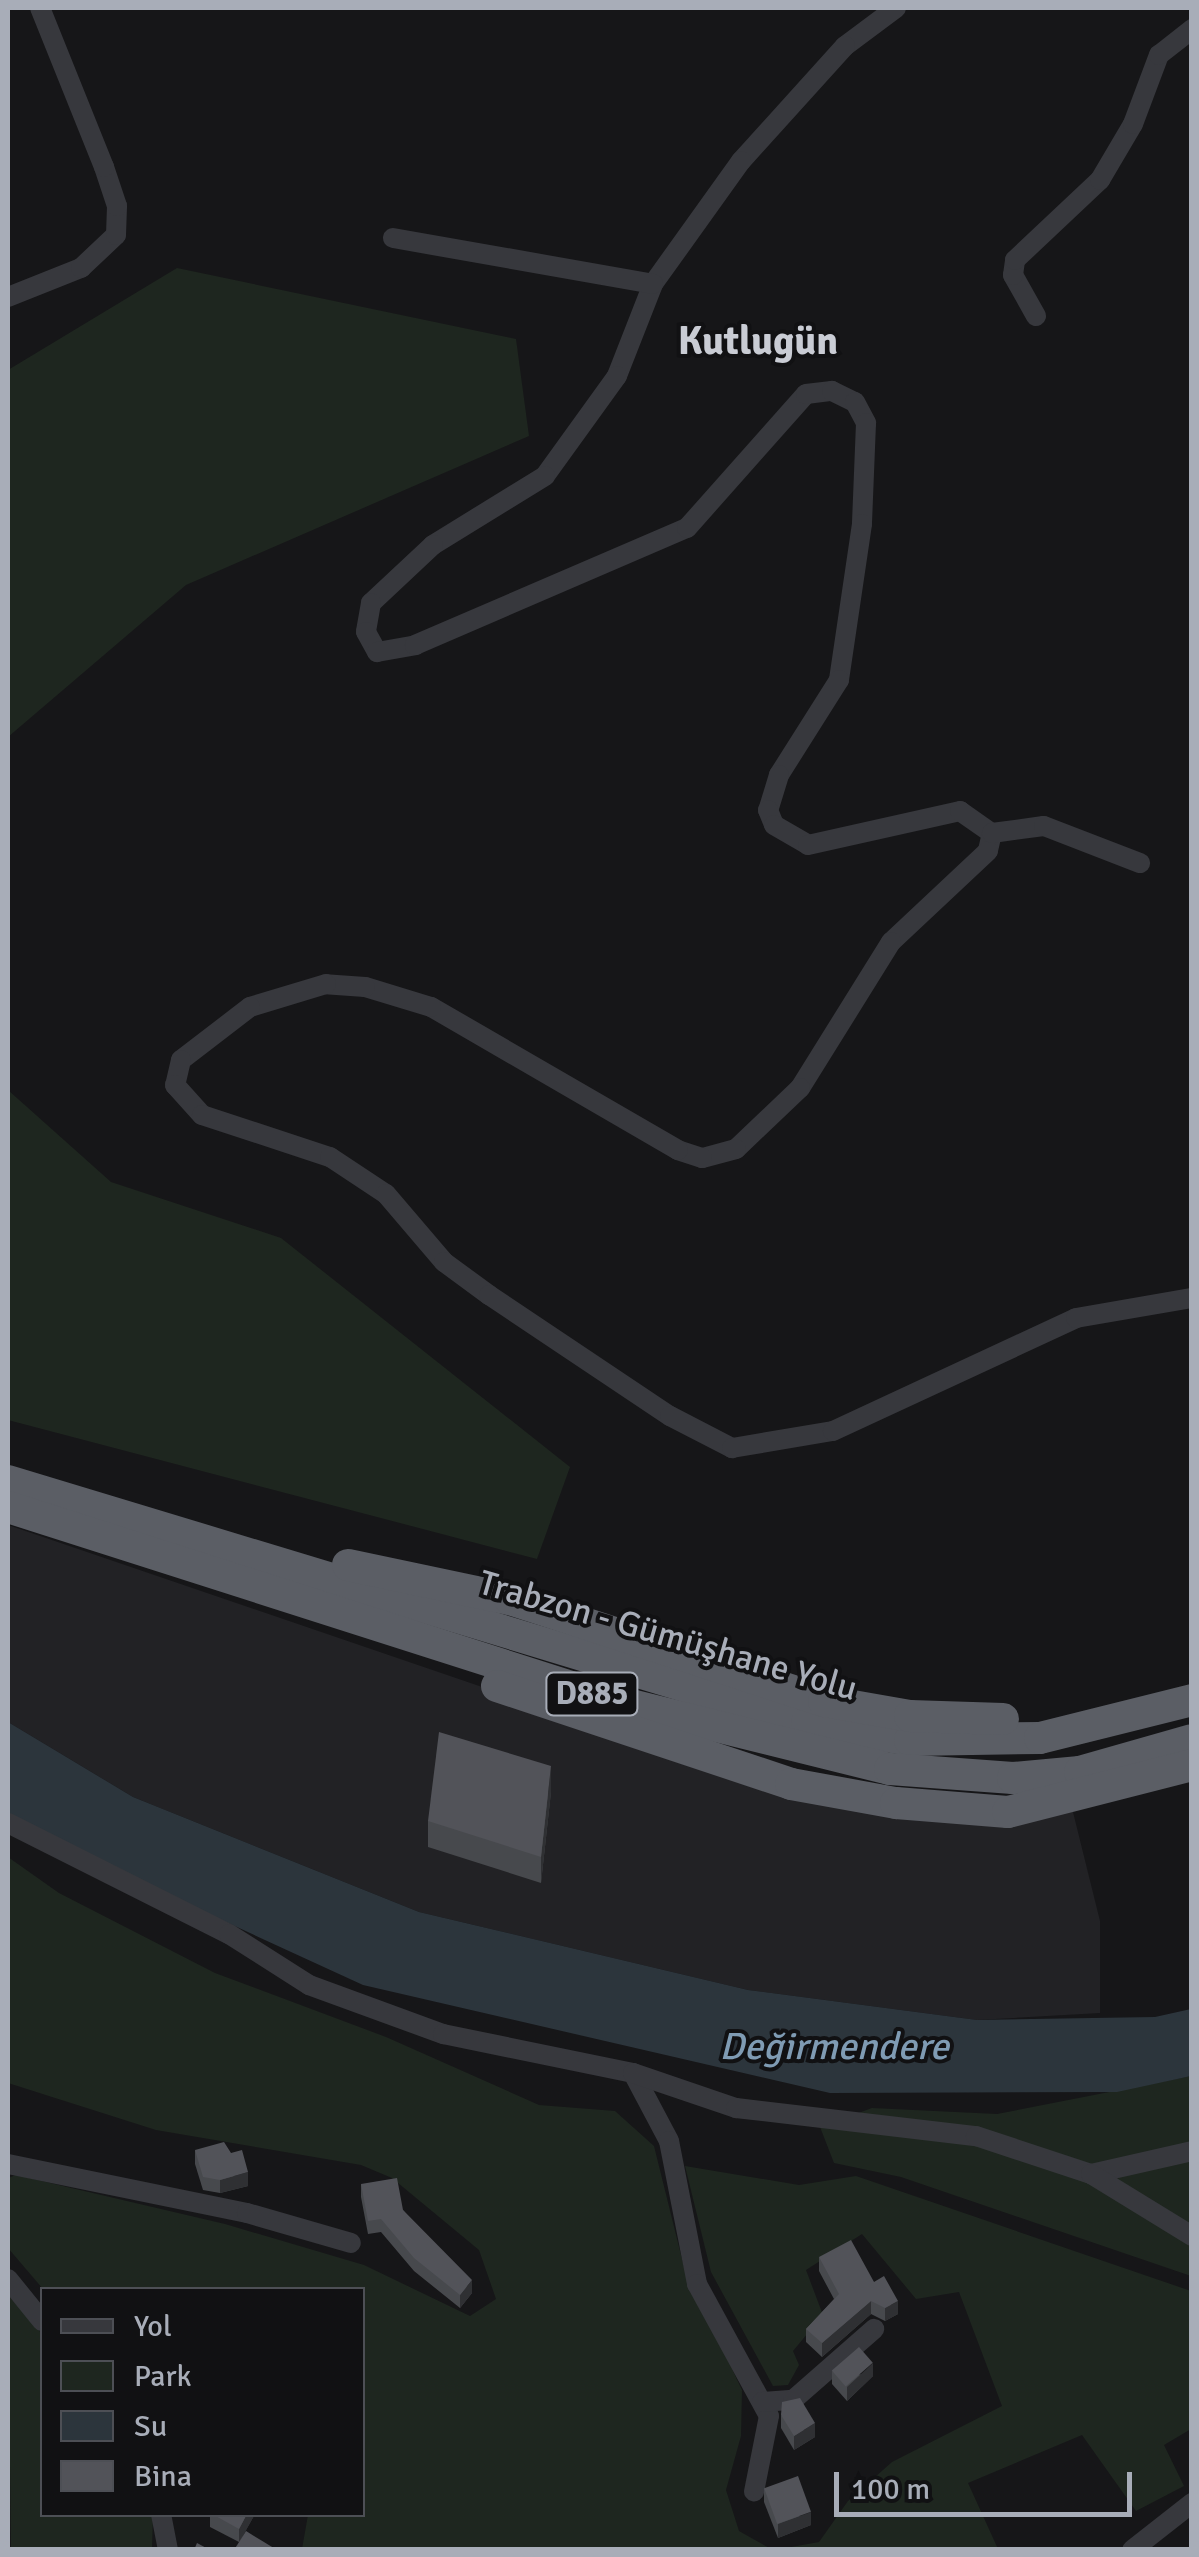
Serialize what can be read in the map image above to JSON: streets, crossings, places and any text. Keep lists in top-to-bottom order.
{
  "streets": {
    "highway": ["Trabzon - Gümüşhane Yolu", "D885"]
  },
  "districts": ["Kutlugün"],
  "water": ["Değirmendere"],
  "legend": [
    "Yol",
    "Park",
    "Su",
    "Bina"
  ],
  "scale_bar": "100 m"
}
